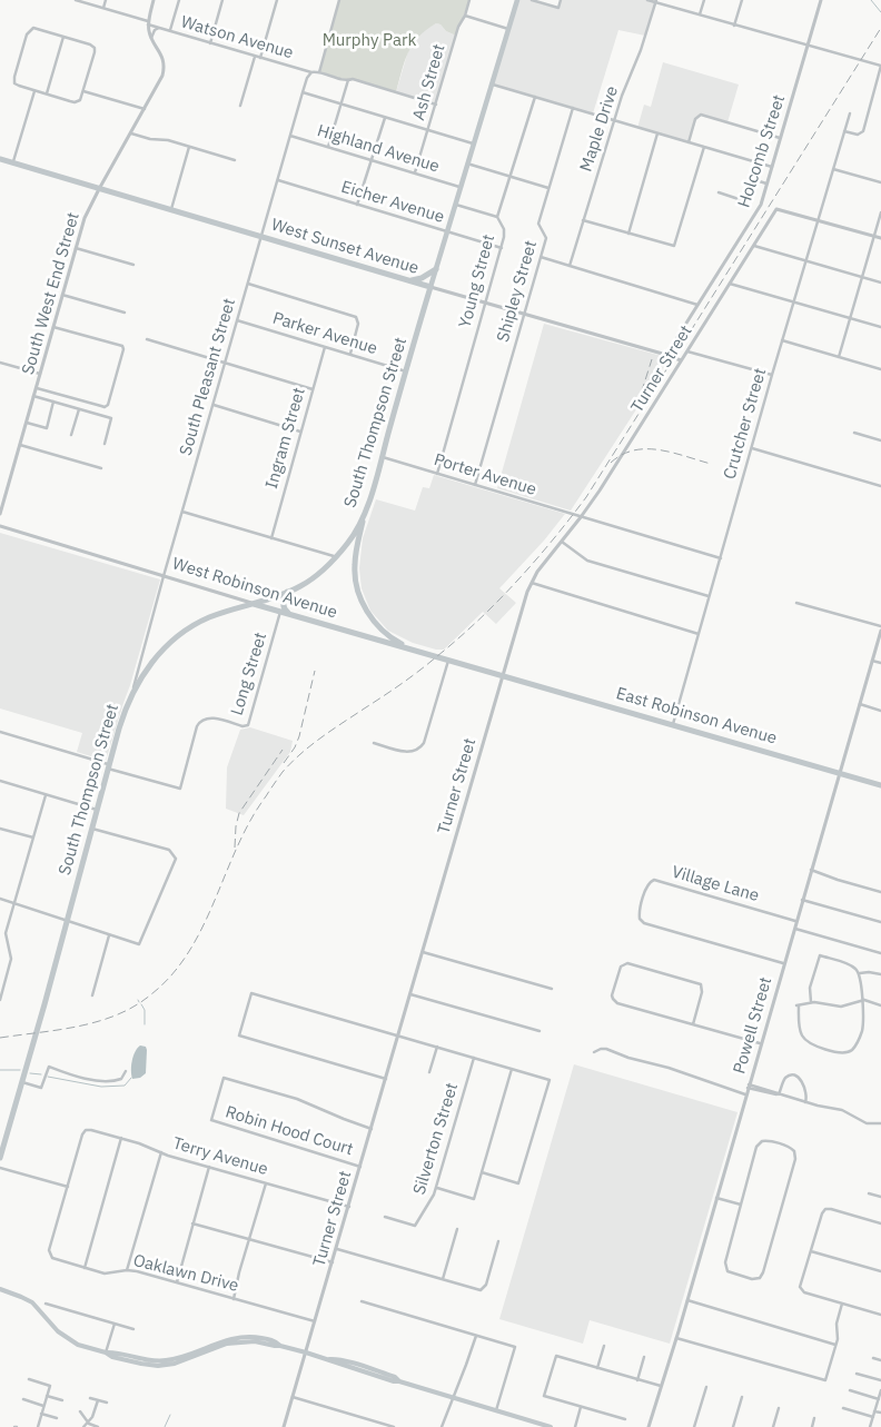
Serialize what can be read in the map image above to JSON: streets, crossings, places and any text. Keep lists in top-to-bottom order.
{
  "streets": {
    "highway": [
      "West Sunset Avenue",
      "South Thompson Street",
      "West Robinson Avenue",
      "East Robinson Avenue"
    ],
    "street": [
      "Watson Avenue",
      "Ash Street",
      "Maple Drive",
      "Highland Avenue",
      "Holcomb Street",
      "Eicher Avenue",
      "Young Street",
      "Shipley Street",
      "South West End Street",
      "Parker Avenue",
      "Turner Street",
      "South Pleasant Street",
      "Crutcher Street",
      "Ingram Street",
      "Porter Avenue",
      "Long Street",
      "Village Lane",
      "Powell Street",
      "Robin Hood Court",
      "Silverton Street",
      "Terry Avenue",
      "Oaklawn Drive"
    ]
  },
  "crossings": [
    ["Watson Avenue", "Ash Street"],
    ["Watson Avenue", "South West End Street"],
    ["Watson Avenue", "South Pleasant Street"],
    ["Ash Street", "Highland Avenue"],
    ["Highland Avenue", "South Pleasant Street"],
    ["Highland Avenue", "South Thompson Street"],
    ["Holcomb Street", "West Sunset Avenue"],
    ["Eicher Avenue", "Young Street"],
    ["Eicher Avenue", "South Pleasant Street"],
    ["Eicher Avenue", "South Thompson Street"],
    ["West Sunset Avenue", "Young Street"],
    ["West Sunset Avenue", "Shipley Street"],
    ["West Sunset Avenue", "South West End Street"],
    ["West Sunset Avenue", "Turner Street"],
    ["West Sunset Avenue", "South Pleasant Street"],
    ["West Sunset Avenue", "South Thompson Street"],
    ["Young Street", "Porter Avenue"],
    ["Shipley Street", "Porter Avenue"],
    ["Parker Avenue", "South Pleasant Street"],
    ["Parker Avenue", "South Thompson Street"],
    ["Parker Avenue", "Ingram Street"],
    ["Turner Street", "Crutcher Street"],
    ["Turner Street", "Porter Avenue"],
    ["Turner Street", "West Robinson Avenue"],
    ["Turner Street", "East Robinson Avenue"],
    ["Turner Street", "Robin Hood Court"],
    ["Turner Street", "Terry Avenue"],
    ["Turner Street", "Oaklawn Drive"],
    ["South Pleasant Street", "South Thompson Street"],
    ["South Pleasant Street", "West Robinson Avenue"],
    ["South Thompson Street", "Porter Avenue"],
    ["South Thompson Street", "West Robinson Avenue"],
    ["South Thompson Street", "Long Street"],
    ["Crutcher Street", "Porter Avenue"],
    ["Crutcher Street", "East Robinson Avenue"],
    ["West Robinson Avenue", "Long Street"],
    ["West Robinson Avenue", "East Robinson Avenue"],
    ["East Robinson Avenue", "Powell Street"],
    ["Village Lane", "Powell Street"],
    ["Terry Avenue", "Oaklawn Drive"]
  ],
  "parks": ["Murphy Park"]
}
